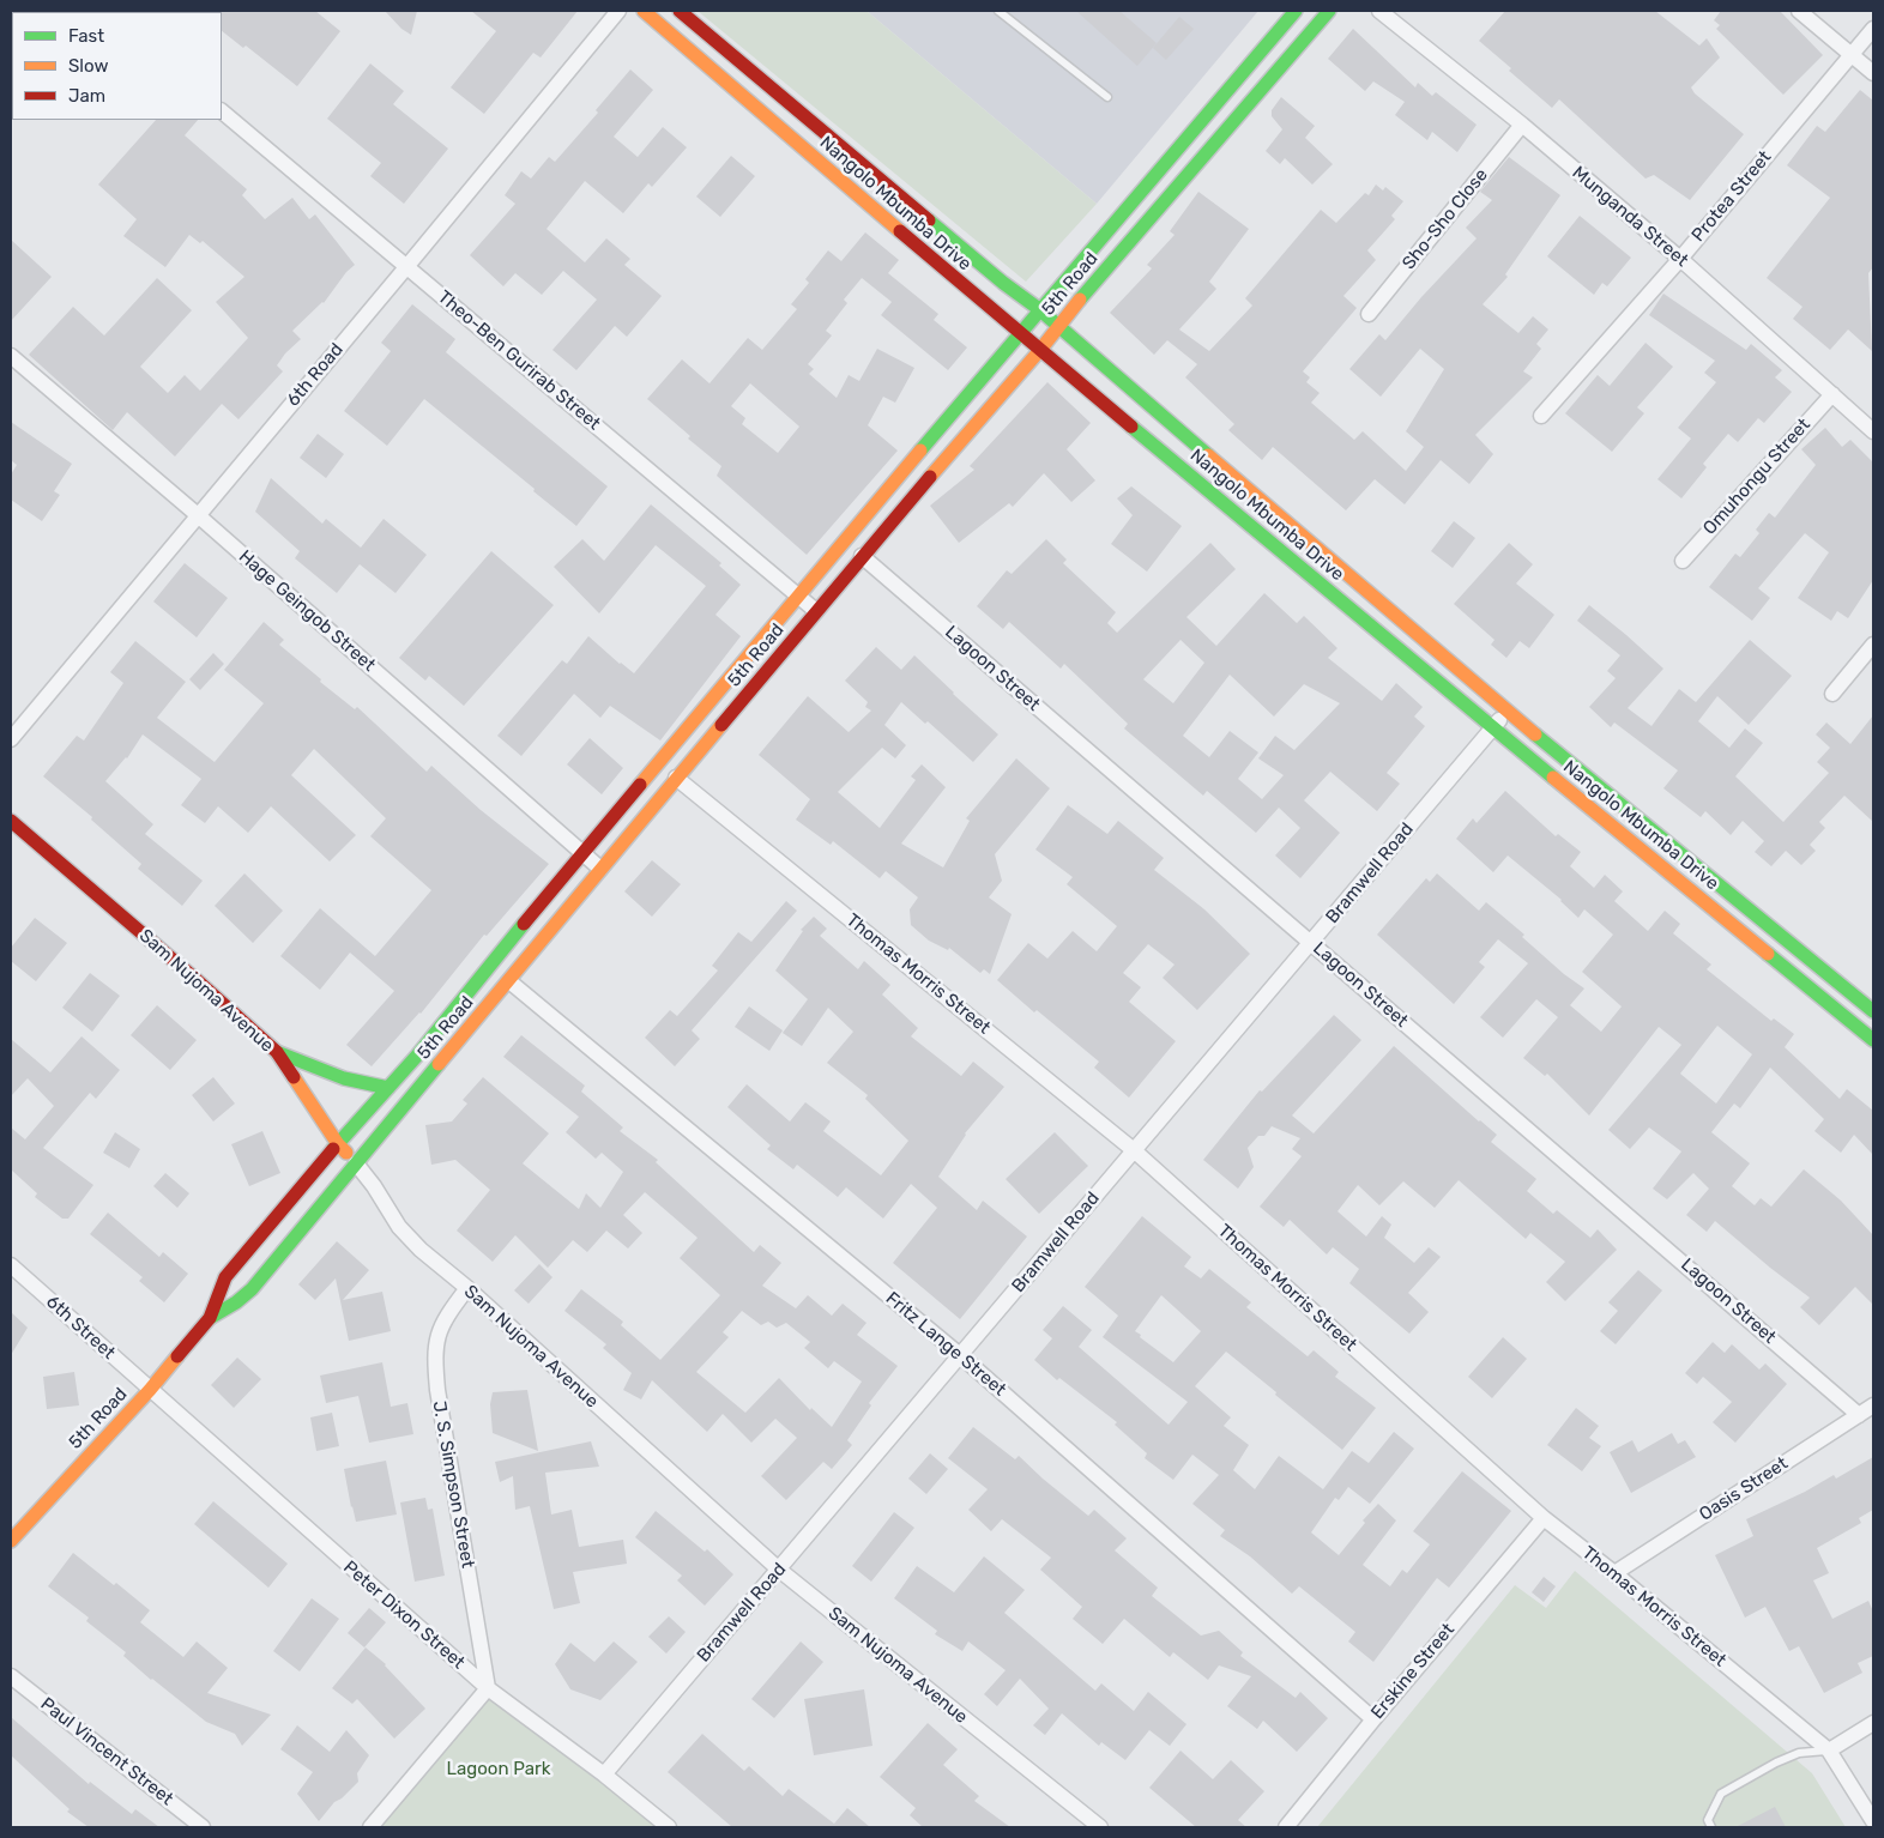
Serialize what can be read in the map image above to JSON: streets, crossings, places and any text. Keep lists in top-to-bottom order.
{
  "streets": {
    "street": [
      "Protea Street",
      "Nangolo Mbumba Drive",
      "Munganda Street",
      "Sho-Sho Close",
      "5th Road",
      "Theo-Ben Gurirab Street",
      "6th Road",
      "Omuhongu Street",
      "Hage Geingob Street",
      "Lagoon Street",
      "Bramwell Road",
      "Thomas Morris Street",
      "Sam Nujoma Avenue",
      "6th Street",
      "Fritz Lange Street",
      "J. S. Simpson Street",
      "Oasis Street",
      "Peter Dixon Street",
      "Erskine Street",
      "Paul Vincent Street"
    ]
  },
  "crossings": [
    ["Protea Street", "Munganda Street"],
    ["Nangolo Mbumba Drive", "5th Road"],
    ["Nangolo Mbumba Drive", "Bramwell Road"],
    ["Munganda Street", "Sho-Sho Close"],
    ["Munganda Street", "Omuhongu Street"],
    ["5th Road", "Theo-Ben Gurirab Street"],
    ["5th Road", "Hage Geingob Street"],
    ["5th Road", "Lagoon Street"],
    ["5th Road", "Thomas Morris Street"],
    ["5th Road", "Sam Nujoma Avenue"],
    ["5th Road", "6th Street"],
    ["5th Road", "Fritz Lange Street"],
    ["5th Road", "Peter Dixon Street"],
    ["Theo-Ben Gurirab Street", "6th Road"],
    ["6th Road", "Hage Geingob Street"],
    ["Lagoon Street", "Bramwell Road"],
    ["Lagoon Street", "Oasis Street"],
    ["Bramwell Road", "Thomas Morris Street"],
    ["Bramwell Road", "Sam Nujoma Avenue"],
    ["Bramwell Road", "Fritz Lange Street"],
    ["Bramwell Road", "Peter Dixon Street"],
    ["Thomas Morris Street", "Oasis Street"],
    ["Thomas Morris Street", "Erskine Street"],
    ["Sam Nujoma Avenue", "J. S. Simpson Street"],
    ["6th Street", "Peter Dixon Street"],
    ["Fritz Lange Street", "Erskine Street"],
    ["J. S. Simpson Street", "Peter Dixon Street"]
  ],
  "parks": ["Lagoon Park"],
  "legend": ["Fast", "Slow", "Jam"]
}
